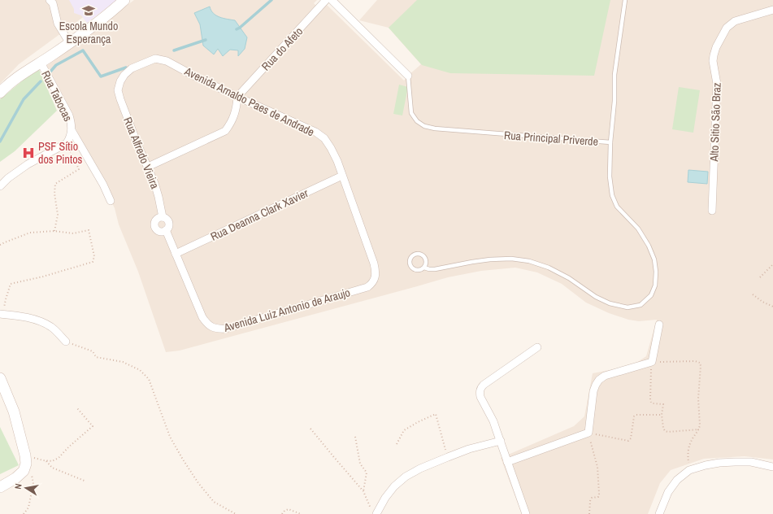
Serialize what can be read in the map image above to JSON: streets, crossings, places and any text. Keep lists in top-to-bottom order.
{
  "streets": {
    "street": [
      "Rua do Afeto",
      "Rua Tabocas",
      "Avenida Arnaldo Paes de Andrade",
      "Alto Sitio São Braz",
      "Rua Alfredo Vieira",
      "Rua Deanna Clark Xavier",
      "Avenida Luiz Antonio de Araujo"
    ],
    "lane": ["Rua Principal Priverde"]
  },
  "crossings": [
    ["Rua do Afeto", "Avenida Arnaldo Paes de Andrade"],
    ["Avenida Arnaldo Paes de Andrade", "Rua Alfredo Vieira"],
    ["Avenida Arnaldo Paes de Andrade", "Rua Deanna Clark Xavier"],
    ["Avenida Arnaldo Paes de Andrade", "Avenida Luiz Antonio de Araujo"],
    ["Rua Alfredo Vieira", "Avenida Luiz Antonio de Araujo"],
    ["Rua Deanna Clark Xavier", "Avenida Luiz Antonio de Araujo"]
  ],
  "places": {
    "school or university": ["Escola Mundo Esperança"],
    "hospital": ["PSF Sítio dos Pintos"]
  },
  "north": "left"
}
